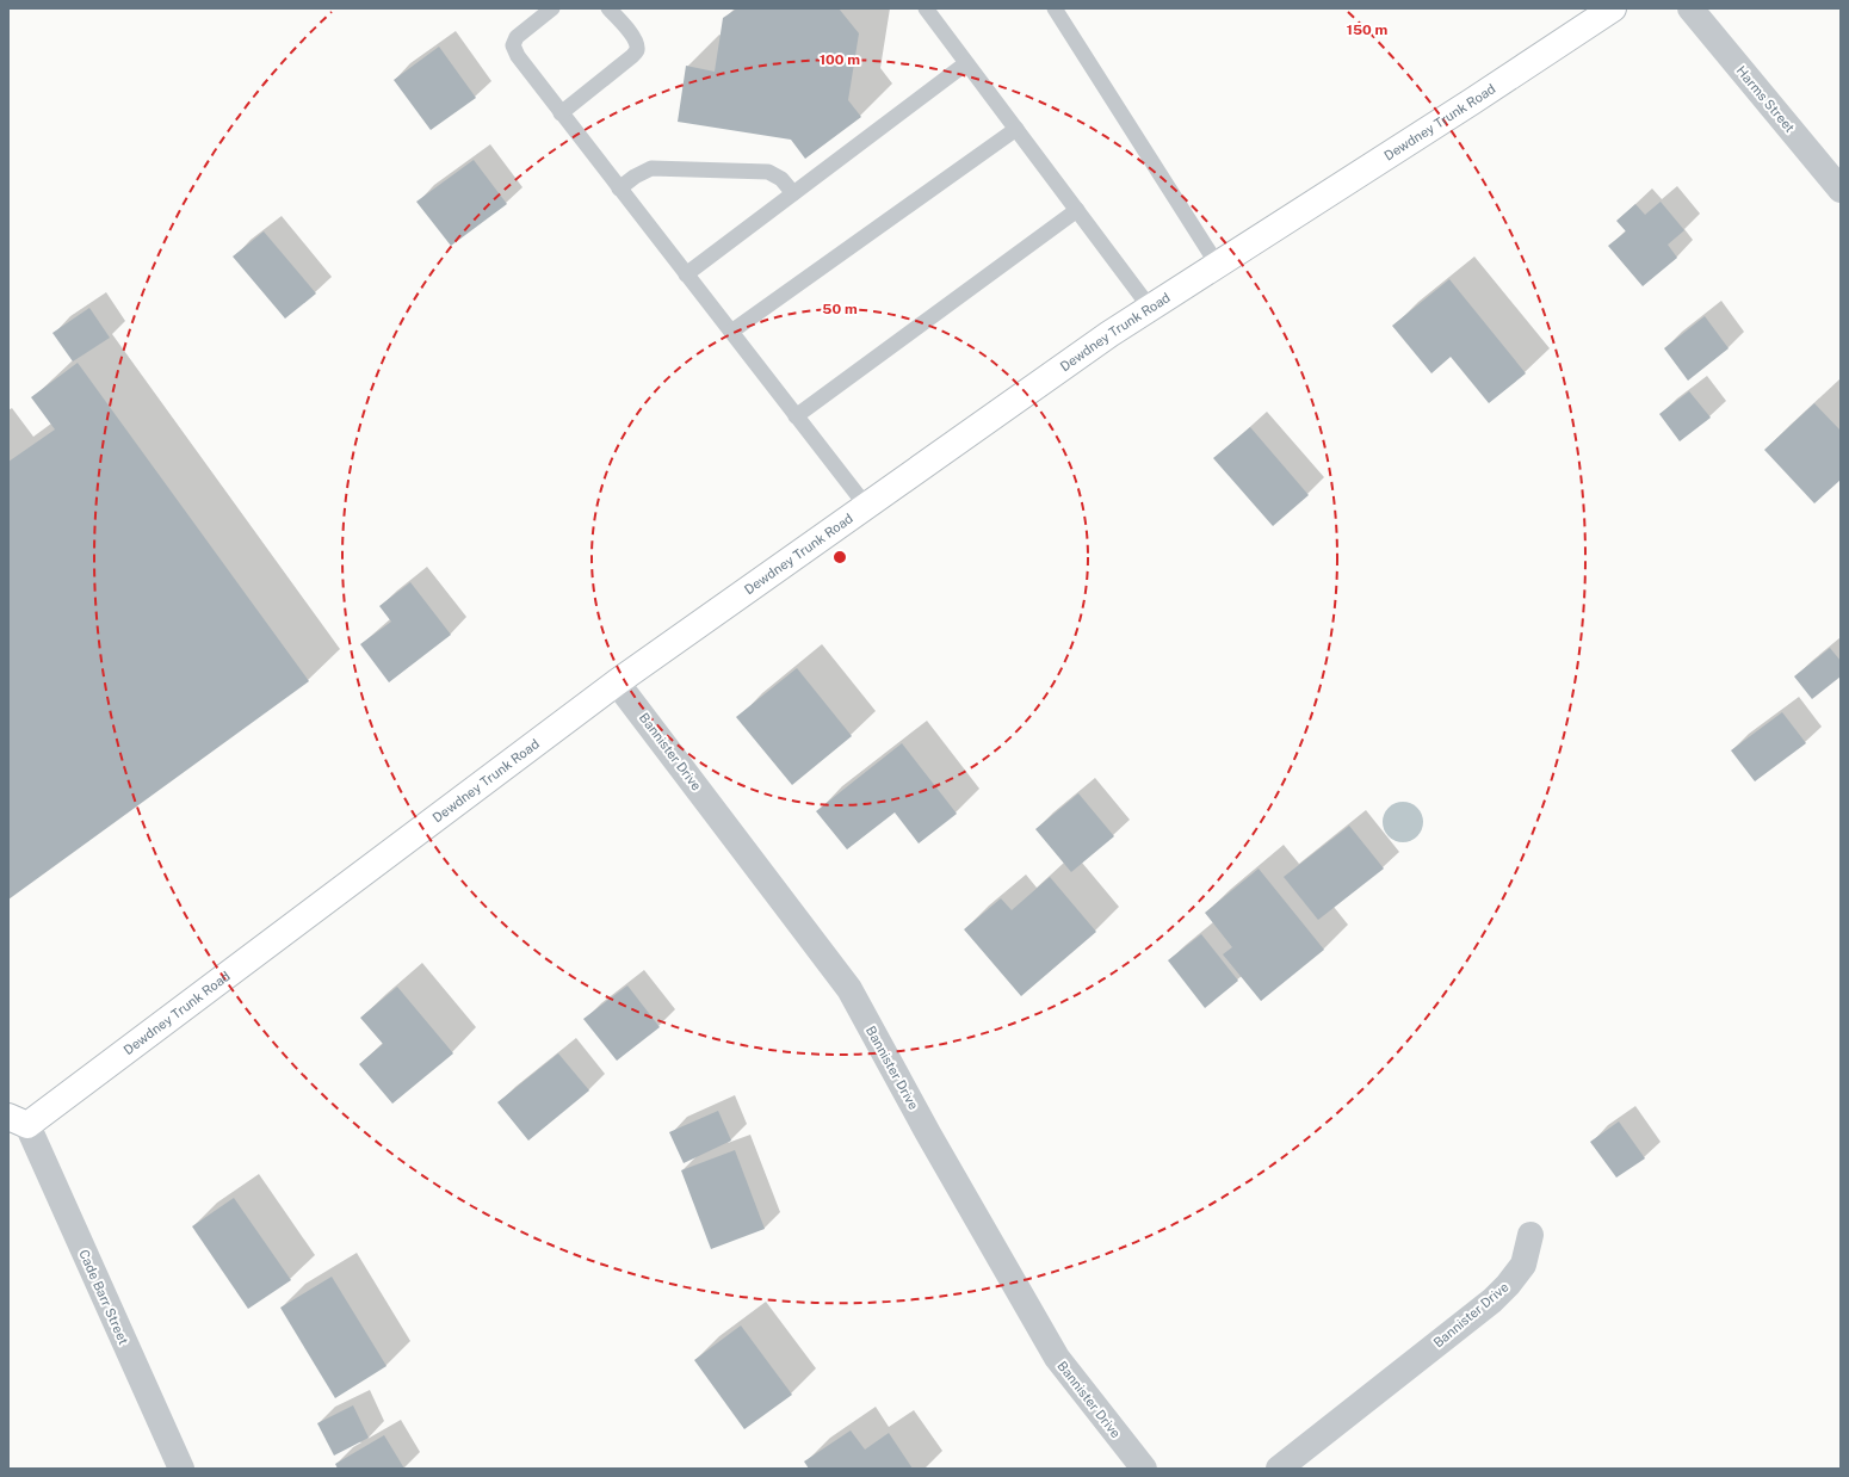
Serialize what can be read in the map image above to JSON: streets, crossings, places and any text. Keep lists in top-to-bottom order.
{
  "streets": {
    "main road": ["Dewdney Trunk Road"],
    "street": ["Harms Street", "Bannister Drive", "Cade Barr Street"]
  },
  "crossings": [
    ["Dewdney Trunk Road", "Bannister Drive"],
    ["Dewdney Trunk Road", "Cade Barr Street"]
  ],
  "rings": ["150 m", "100 m", "50 m"]
}
